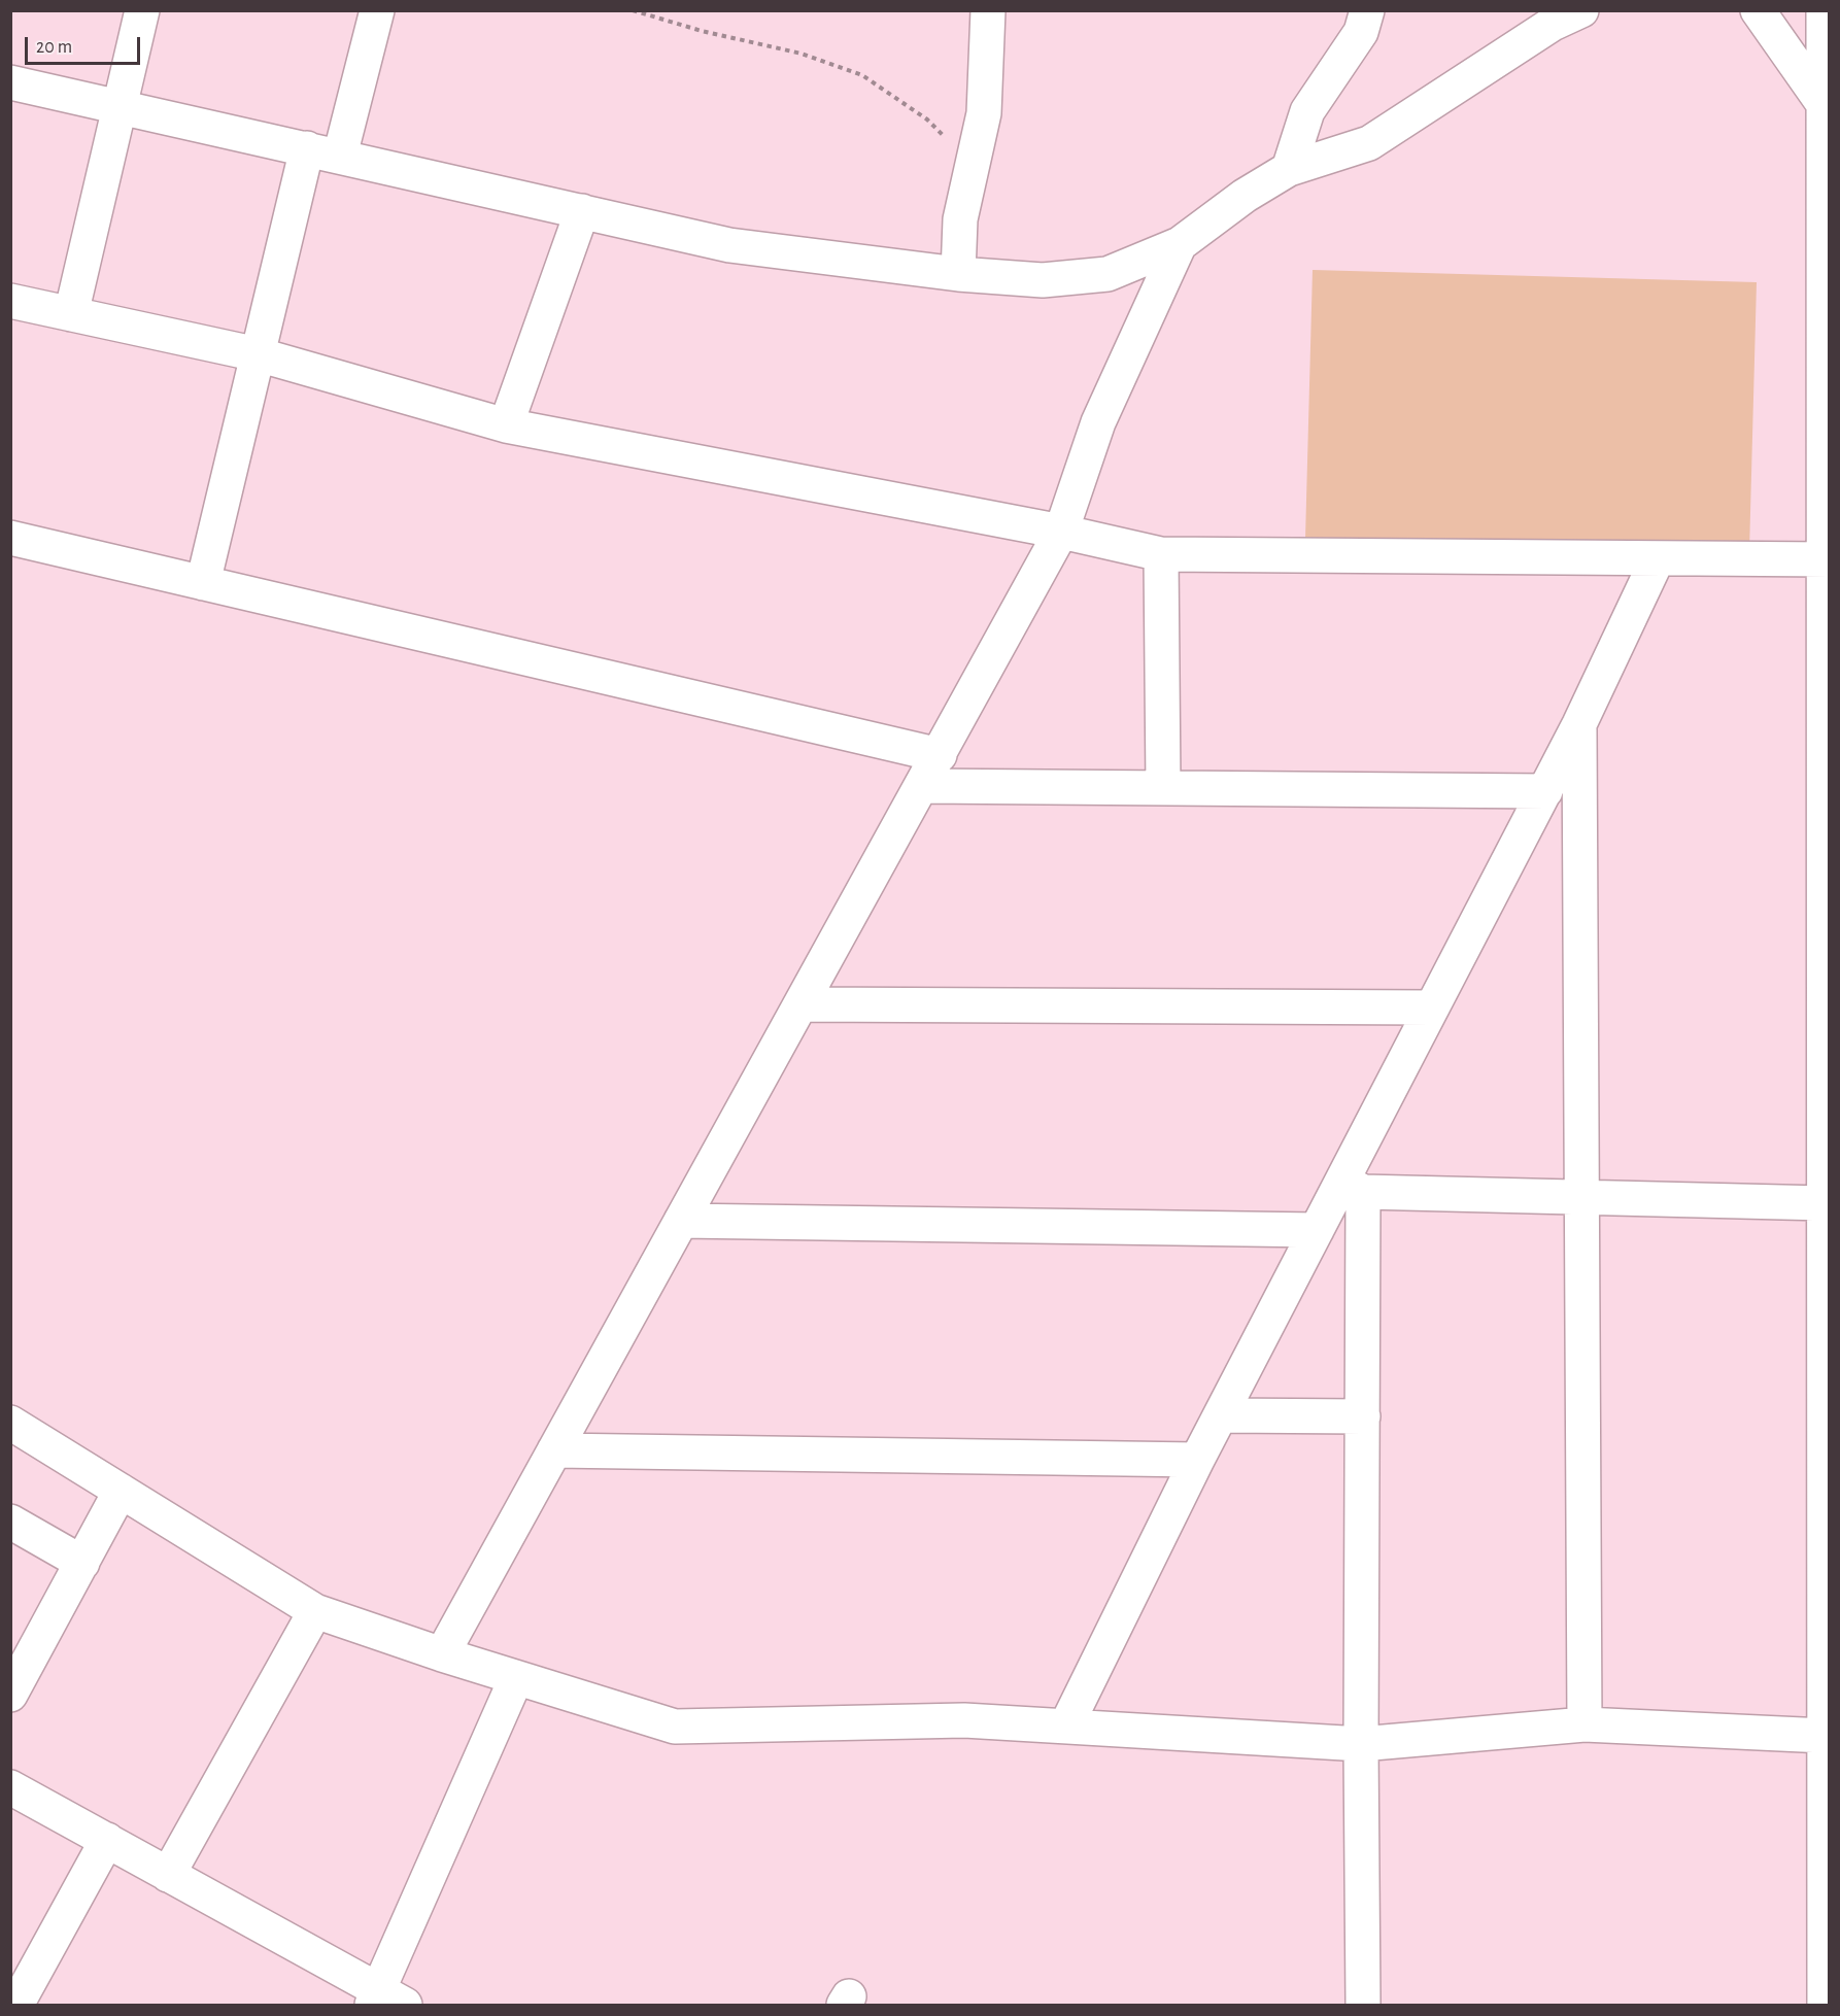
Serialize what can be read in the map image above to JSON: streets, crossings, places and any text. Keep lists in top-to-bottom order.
{
  "scale_bar": "20 m"
}
